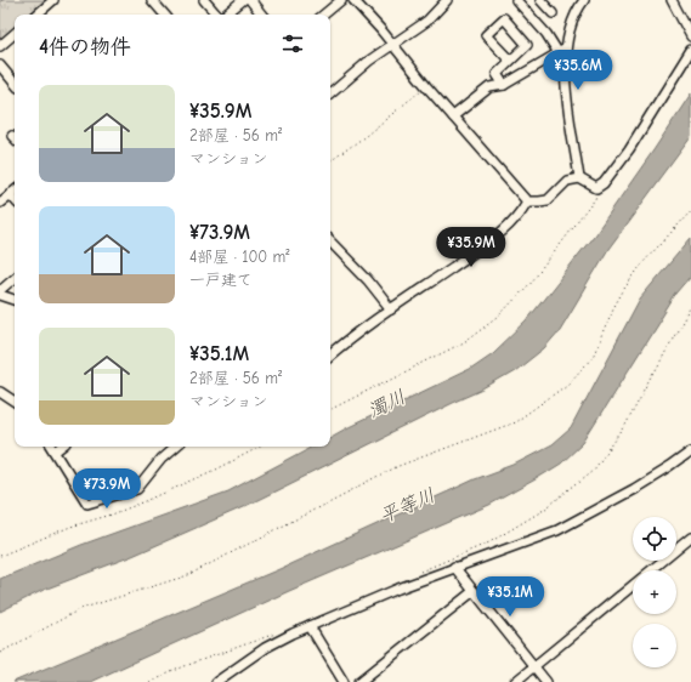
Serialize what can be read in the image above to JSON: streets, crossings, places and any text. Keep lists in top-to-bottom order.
{
  "water": ["濁川", "平等川"],
  "page": {
    "heading": "4件の物件",
    "price": [
      "¥35.6M",
      "¥35.9M",
      "¥73.9M",
      "¥35.1M"
    ],
    "list": [
      {
        "name": "¥35.9M",
        "note": "2部屋 · 56 m² · マンション"
      },
      {
        "name": "¥73.9M",
        "note": "4部屋 · 100 m² · 一戸建て"
      },
      {
        "name": "¥35.1M",
        "note": "2部屋 · 56 m² · マンション"
      }
    ],
    "map_buttons": ["+", "−"]
  }
}
